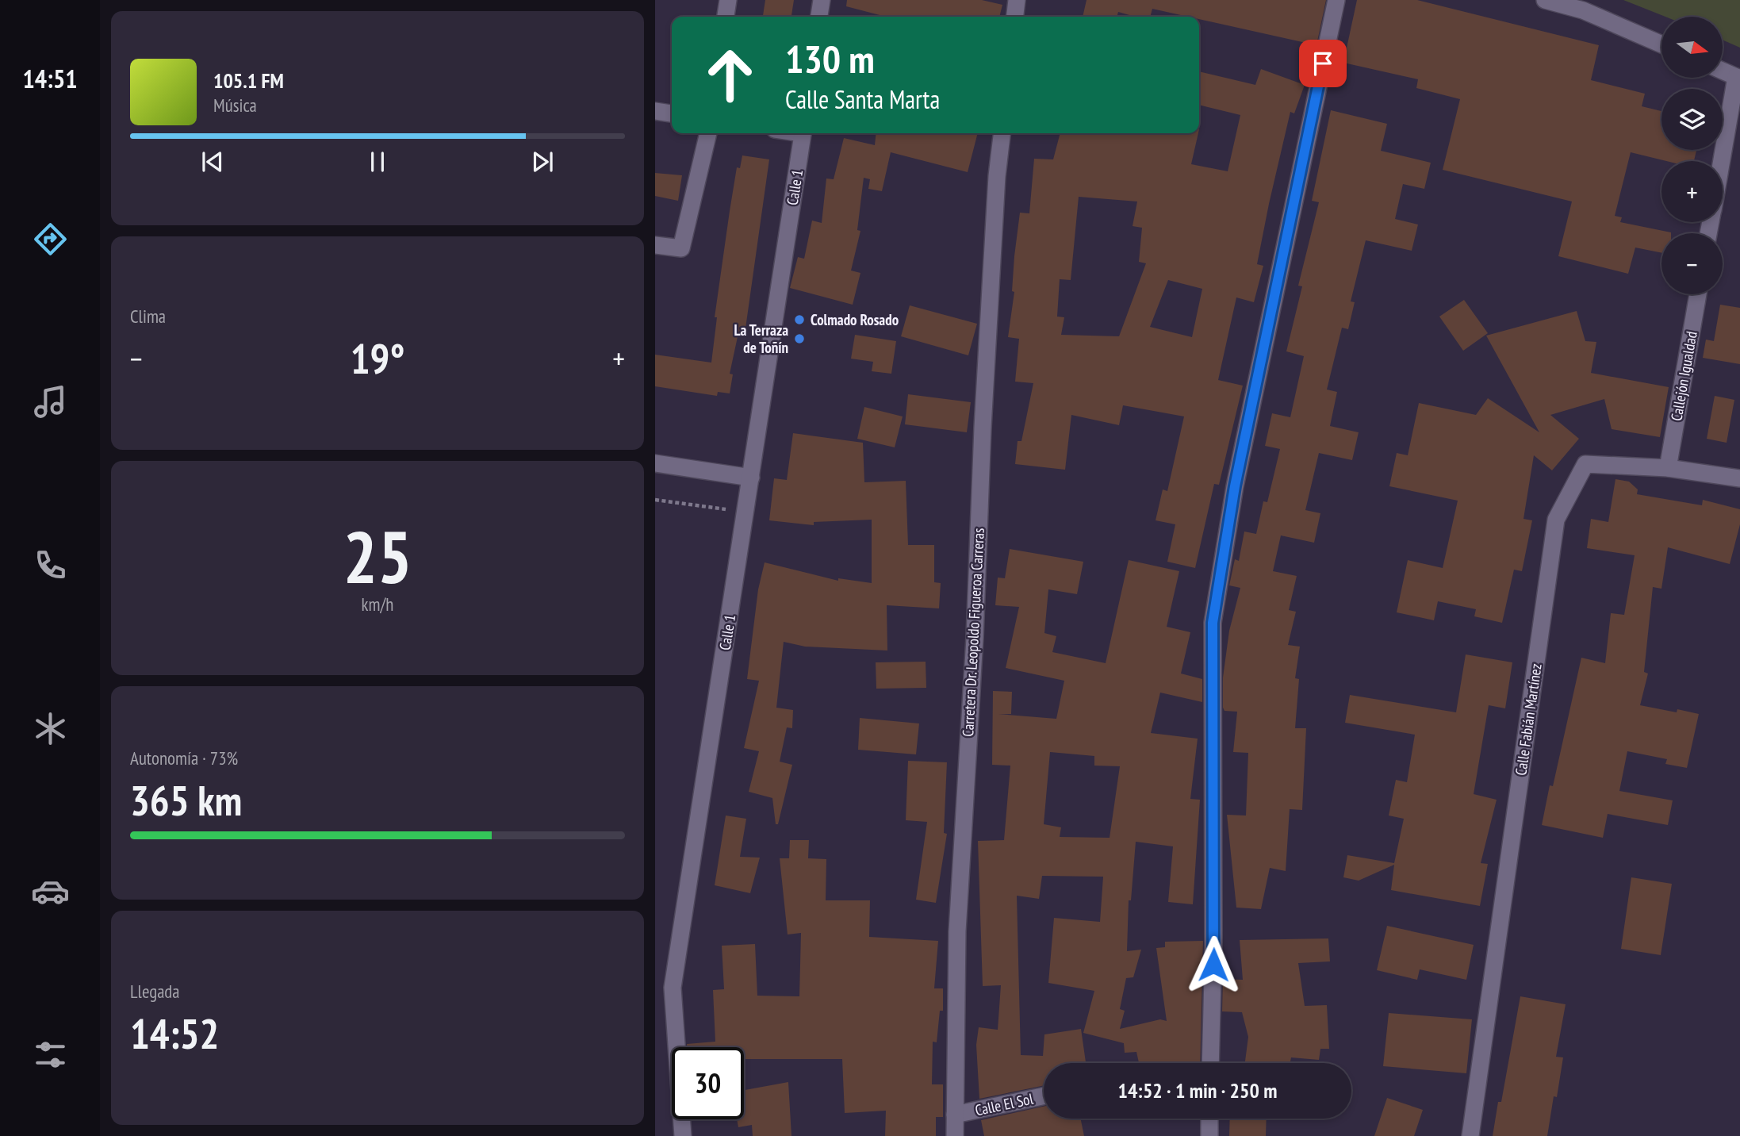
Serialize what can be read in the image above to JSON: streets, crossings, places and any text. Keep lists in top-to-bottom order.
{
  "streets": {
    "street": [
      "Calle 1",
      "Callejón Igualdad",
      "Carretera Dr. Leopoldo Figueroa Carreras",
      "Calle Fabián Martínez",
      "Calle El Sol"
    ]
  },
  "crossings": [
    ["Callejón Igualdad", "Calle Fabián Martínez"],
    ["Carretera Dr. Leopoldo Figueroa Carreras", "Calle El Sol"]
  ],
  "places": ["Colmado Rosado", "La Terraza de Toñín"],
  "north": "right",
  "page": {
    "tabs": "14:51",
    "map_buttons": ["+", "−"],
    "turn": ["130 m", "Calle Santa Marta"],
    "song": ["105.1 FM", "Música"],
    "tile": [
      "Clima",
      ["25", "km/h"],
      ["Autonomía · 73%", "365 km"],
      ["Llegada", "14:52"]
    ],
    "heat": ["−", "19°", "+"],
    "limit": "30",
    "trip": "14:52 · 1 min · 250 m"
  }
}
